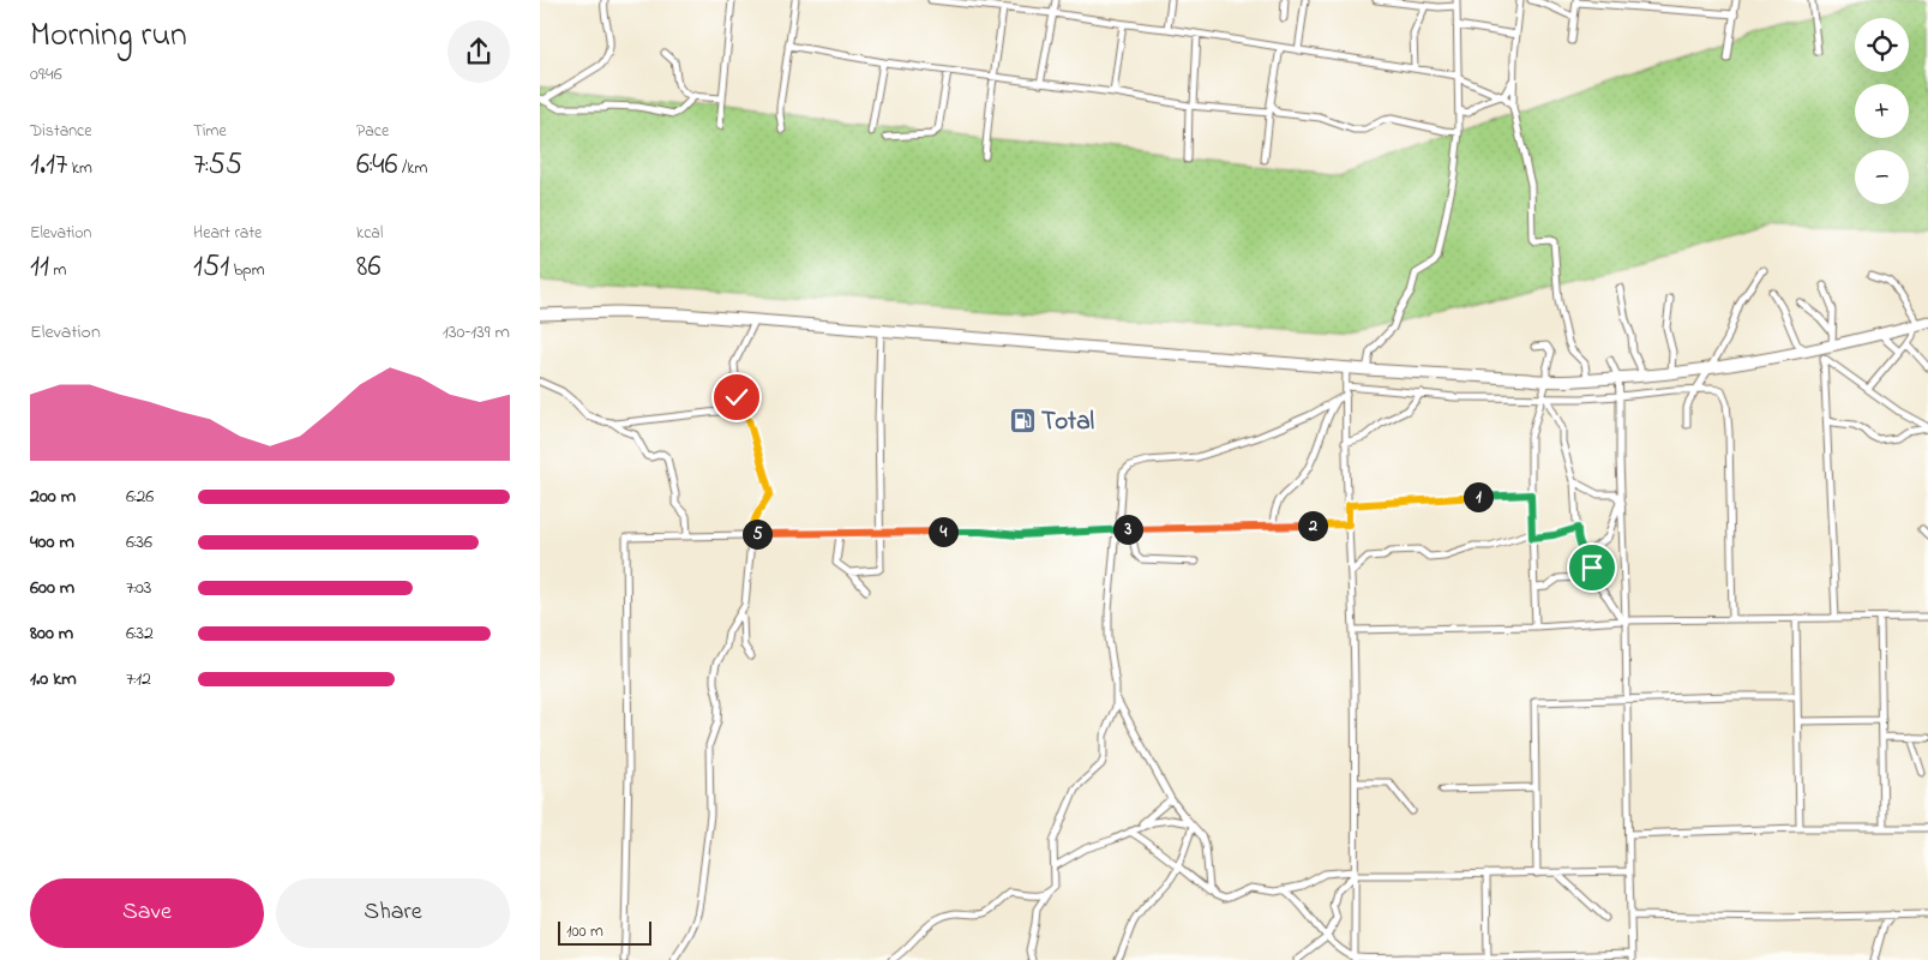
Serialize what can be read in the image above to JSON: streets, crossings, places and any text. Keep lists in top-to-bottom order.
{
  "places": {
    "fuel station": ["Total"]
  },
  "scale_bar": "100 m",
  "page": {
    "heading": ["Morning run", "09:46"],
    "map_buttons": ["+", "−"],
    "stats": [
      ["Distance", "1.17 km"],
      ["Time", "7:55"],
      ["Pace", "6:46 /km"],
      ["Elevation", "11 m"],
      ["Heart rate", "151 bpm"],
      ["kcal", "86"]
    ],
    "chart": ["Elevation", "130–139 m"],
    "list": [
      {
        "name": "200 m",
        "note": "6:26"
      },
      {
        "name": "400 m",
        "note": "6:36"
      },
      {
        "name": "600 m",
        "note": "7:03"
      },
      {
        "name": "800 m",
        "note": "6:32"
      },
      {
        "name": "1.0 km",
        "note": "7:12"
      }
    ],
    "pins": [
      "1",
      "2",
      "3",
      "4",
      "5"
    ],
    "buttons": ["Save", "Share"],
    "scale": "100 m"
  }
}
